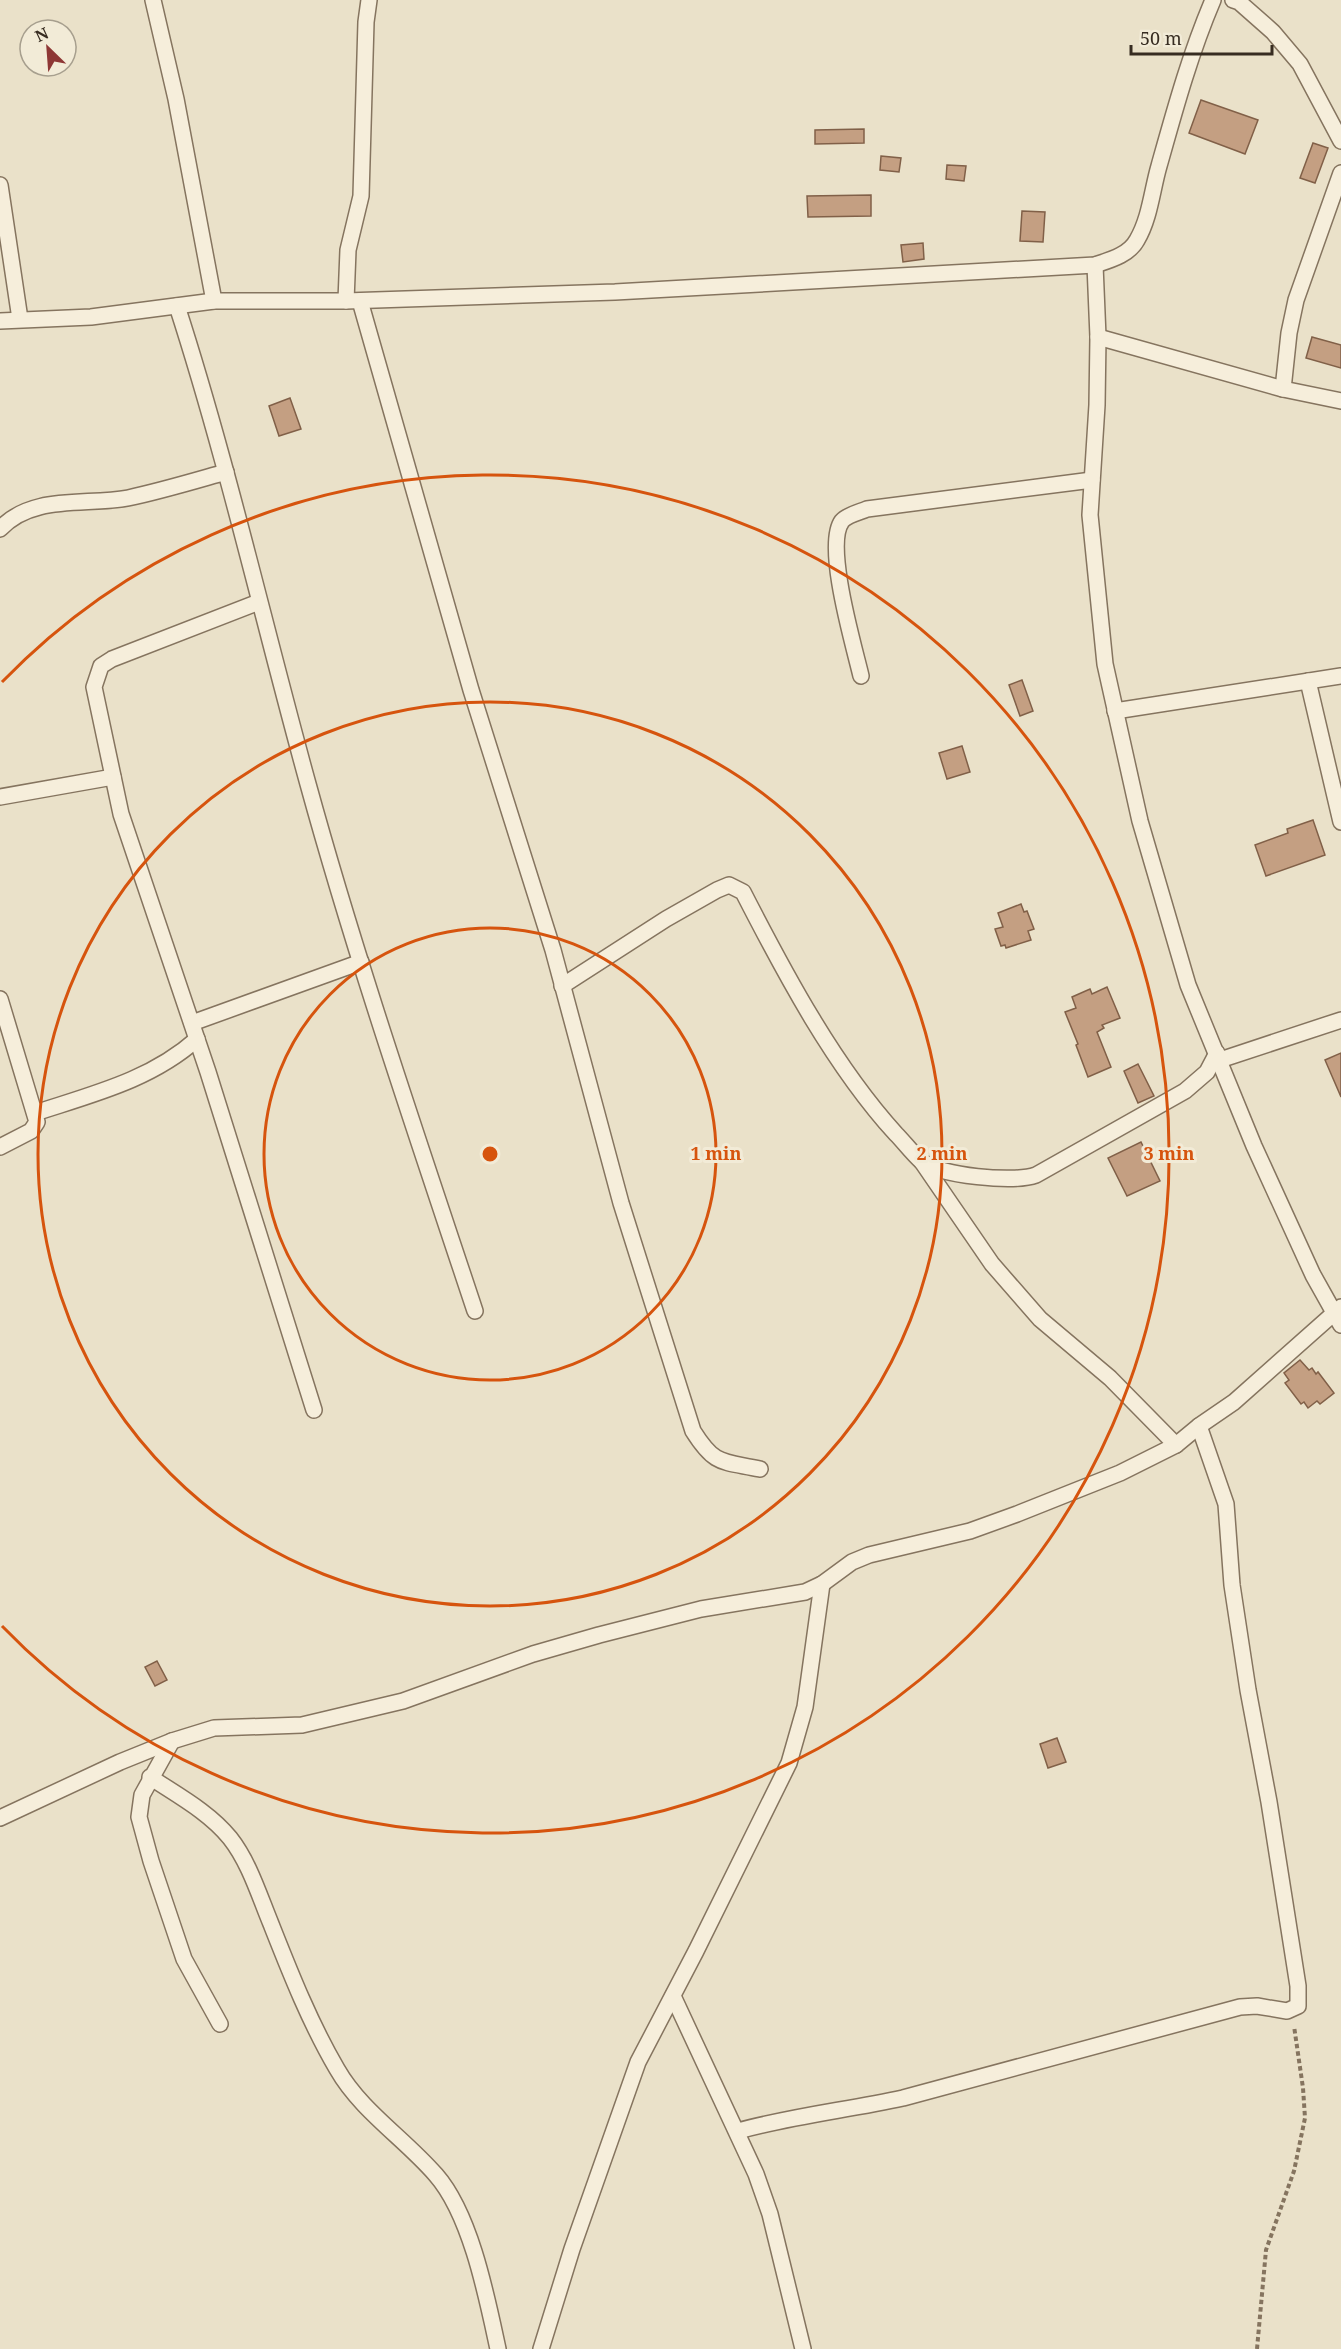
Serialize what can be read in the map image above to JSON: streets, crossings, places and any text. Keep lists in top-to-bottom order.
{
  "scale_bar": "50 m",
  "north": "top left",
  "rings": ["1 min", "2 min", "3 min"]
}
